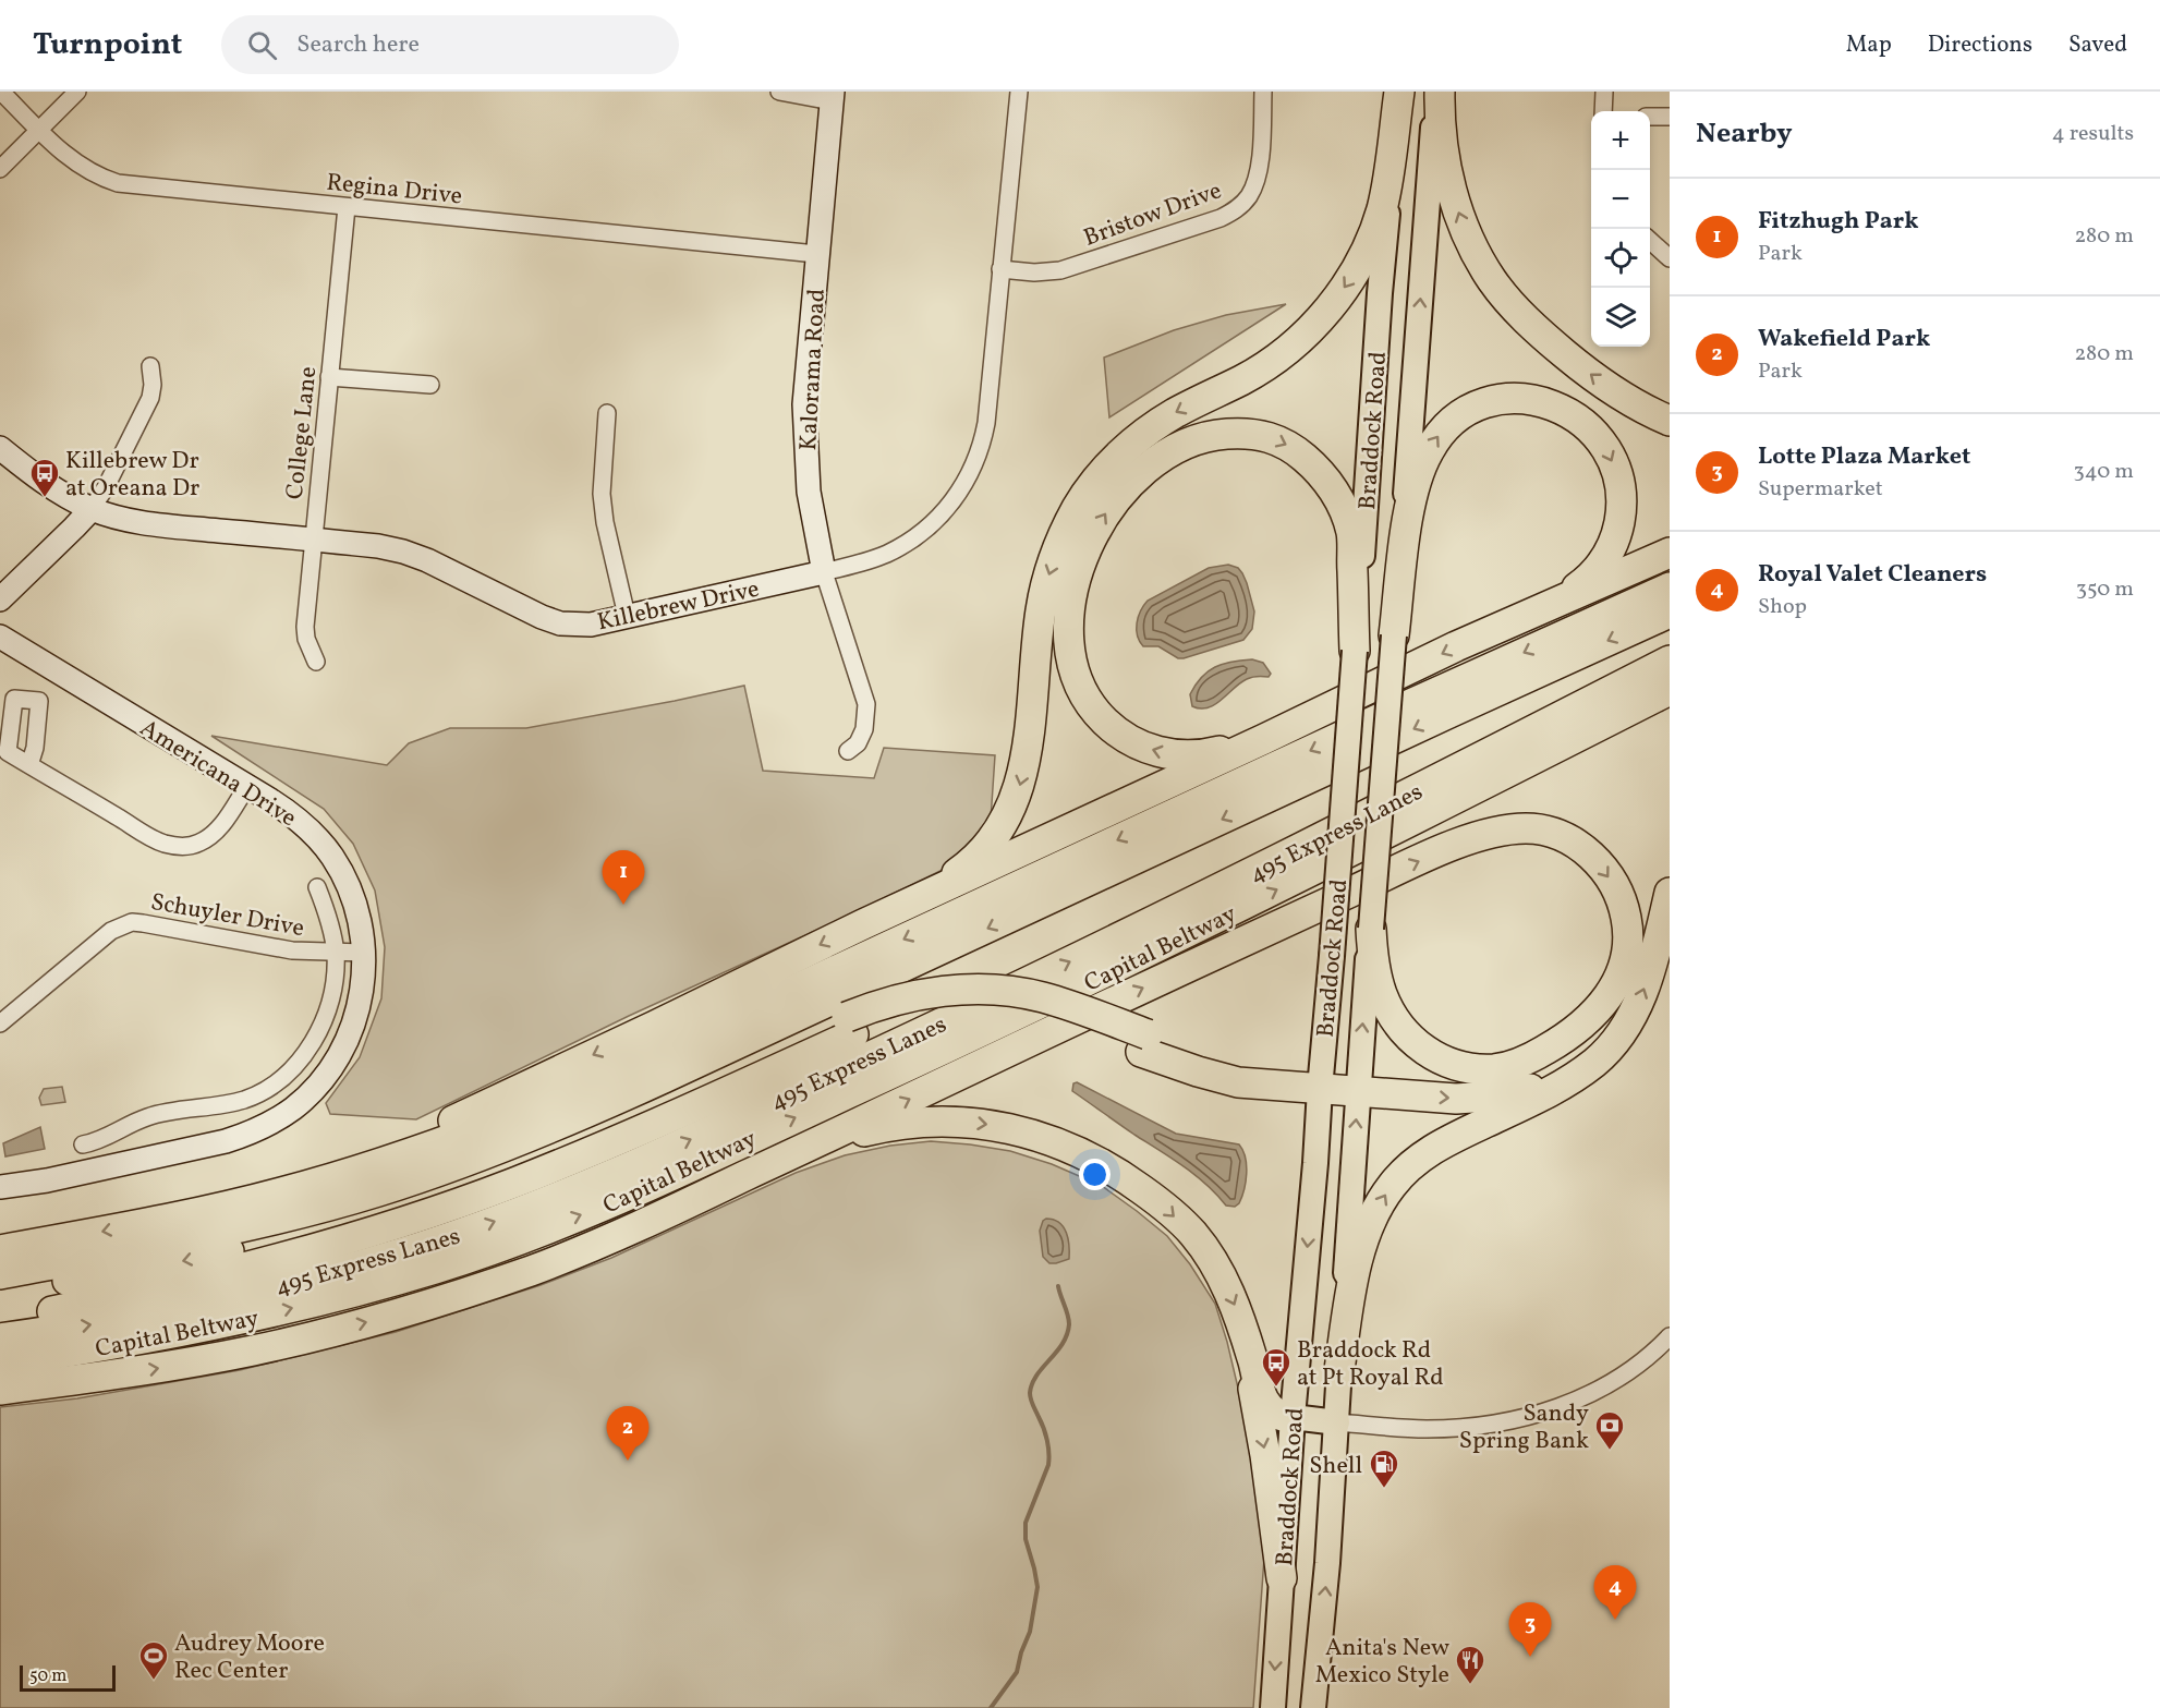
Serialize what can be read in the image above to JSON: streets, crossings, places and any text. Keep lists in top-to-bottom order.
{
  "streets": {
    "highway": ["495 Express Lanes", "Capital Beltway"],
    "main road": ["Braddock Road"],
    "street": [
      "Regina Drive",
      "Bristow Drive",
      "Kalorama Road",
      "College Lane",
      "Killebrew Drive",
      "Americana Drive",
      "Schuyler Drive"
    ]
  },
  "crossings": [
    ["Regina Drive", "Kalorama Road"],
    ["Regina Drive", "College Lane"],
    ["Bristow Drive", "Killebrew Drive"],
    ["Kalorama Road", "Killebrew Drive"],
    ["College Lane", "Killebrew Drive"],
    ["Americana Drive", "Schuyler Drive"]
  ],
  "places": {
    "bus stop": ["Killebrew Dr at Oreana Dr", "Braddock Rd at Pt Royal Rd"],
    "bank": ["Sandy Spring Bank"],
    "fuel station": ["Shell"],
    "sports": ["Audrey Moore Rec Center"],
    "restaurant": ["Anita's New Mexico Style"]
  },
  "scale_bar": "50 m",
  "page": {
    "header": "Turnpoint",
    "search": "Search here",
    "nav": ["Map", "Directions", "Saved"],
    "heading": ["Nearby", "4 results"],
    "map_buttons": ["+", "−"],
    "list": [
      {
        "mark": "1",
        "name": "Fitzhugh Park",
        "note": "Park",
        "value": "280 m"
      },
      {
        "mark": "2",
        "name": "Wakefield Park",
        "note": "Park",
        "value": "280 m"
      },
      {
        "mark": "3",
        "name": "Lotte Plaza Market",
        "note": "Supermarket",
        "value": "340 m"
      },
      {
        "mark": "4",
        "name": "Royal Valet Cleaners",
        "note": "Shop",
        "value": "350 m"
      }
    ],
    "pins": [
      "1",
      "2",
      "4",
      "3"
    ],
    "scale": "50 m"
  }
}
